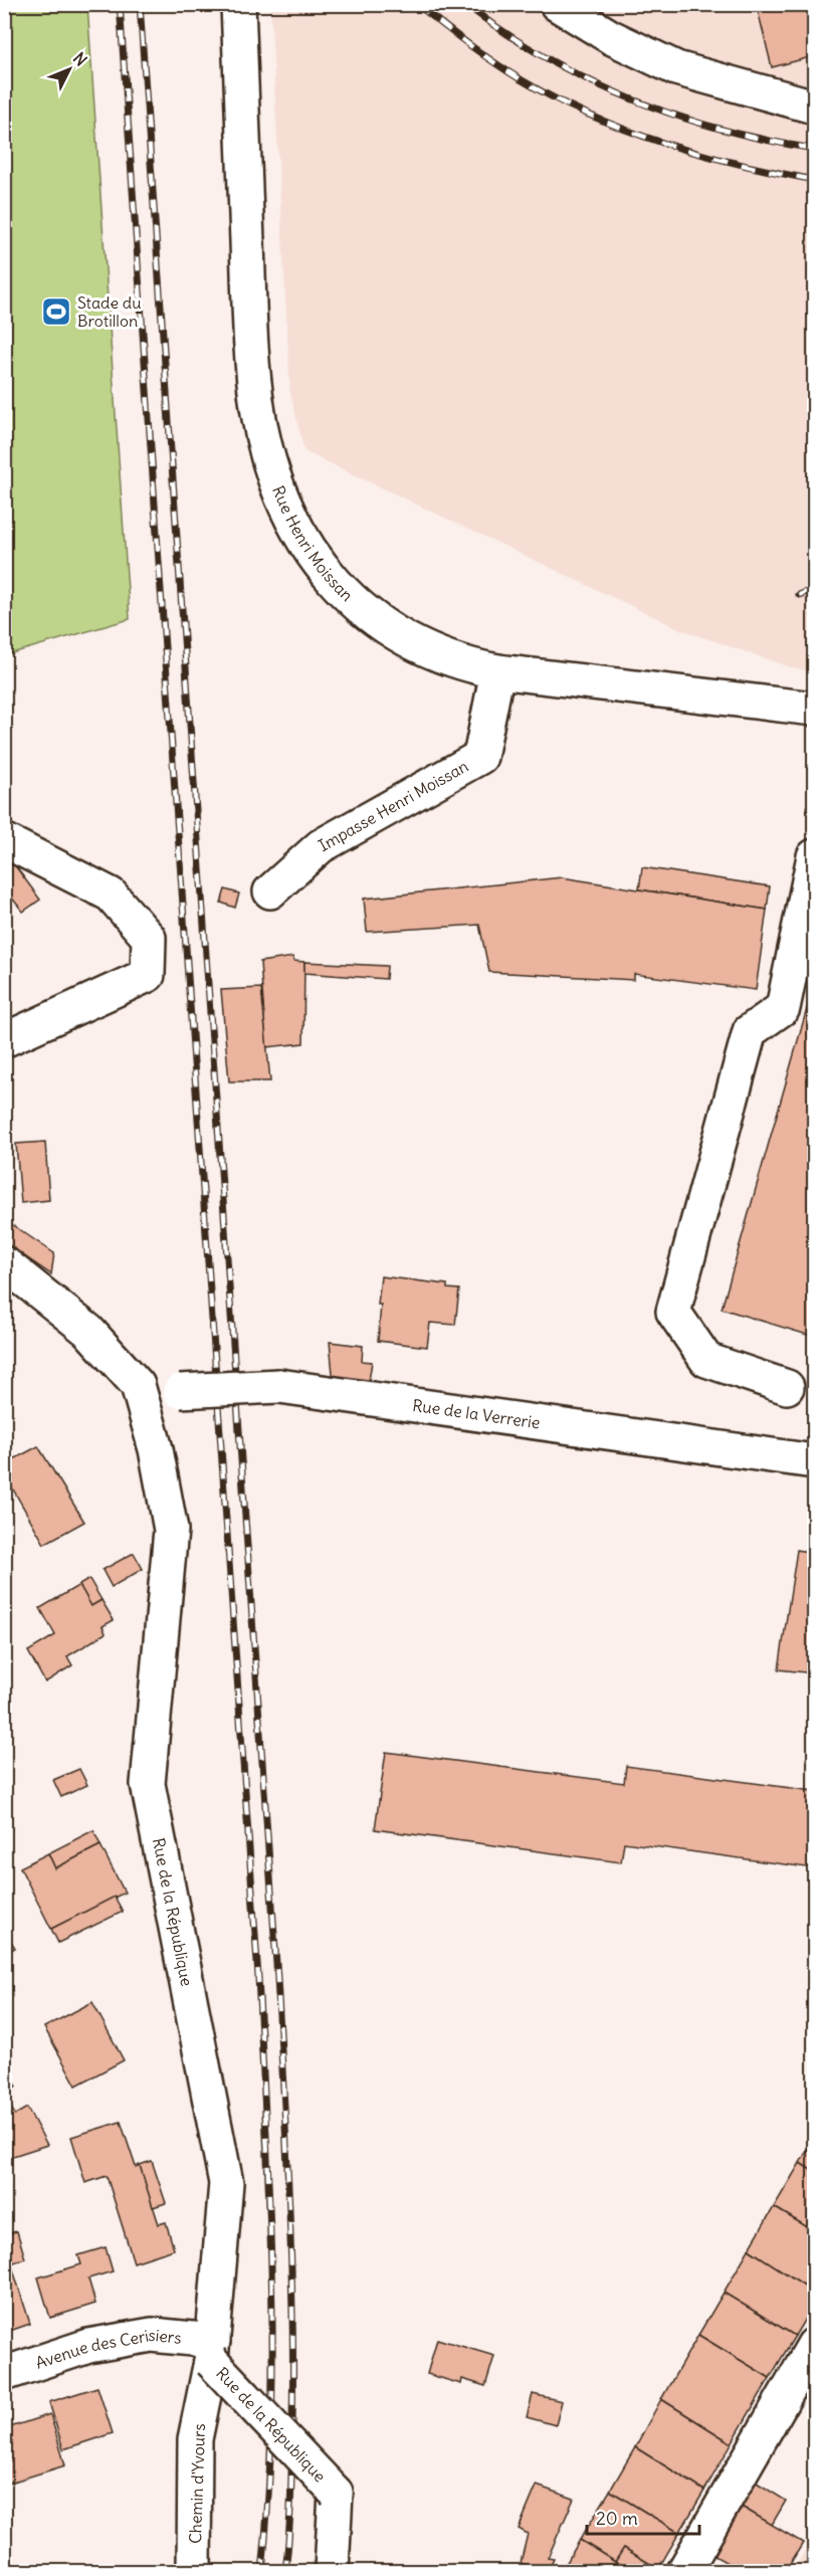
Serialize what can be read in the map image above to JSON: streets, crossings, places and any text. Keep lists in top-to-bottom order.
{
  "streets": {
    "street": [
      "Rue Henri Moissan",
      "Impasse Henri Moissan",
      "Rue de la Verrerie",
      "Rue de la République",
      "Avenue des Cerisiers",
      "Chemin d'Yvours"
    ]
  },
  "crossings": [
    ["Rue Henri Moissan", "Impasse Henri Moissan"],
    ["Rue de la Verrerie", "Rue de la République"],
    ["Rue de la République", "Avenue des Cerisiers"],
    ["Rue de la République", "Chemin d'Yvours"],
    ["Avenue des Cerisiers", "Chemin d'Yvours"]
  ],
  "places": {
    "sports": ["Stade du Brotillon"]
  },
  "scale_bar": "20 m",
  "north": "top right"
}
